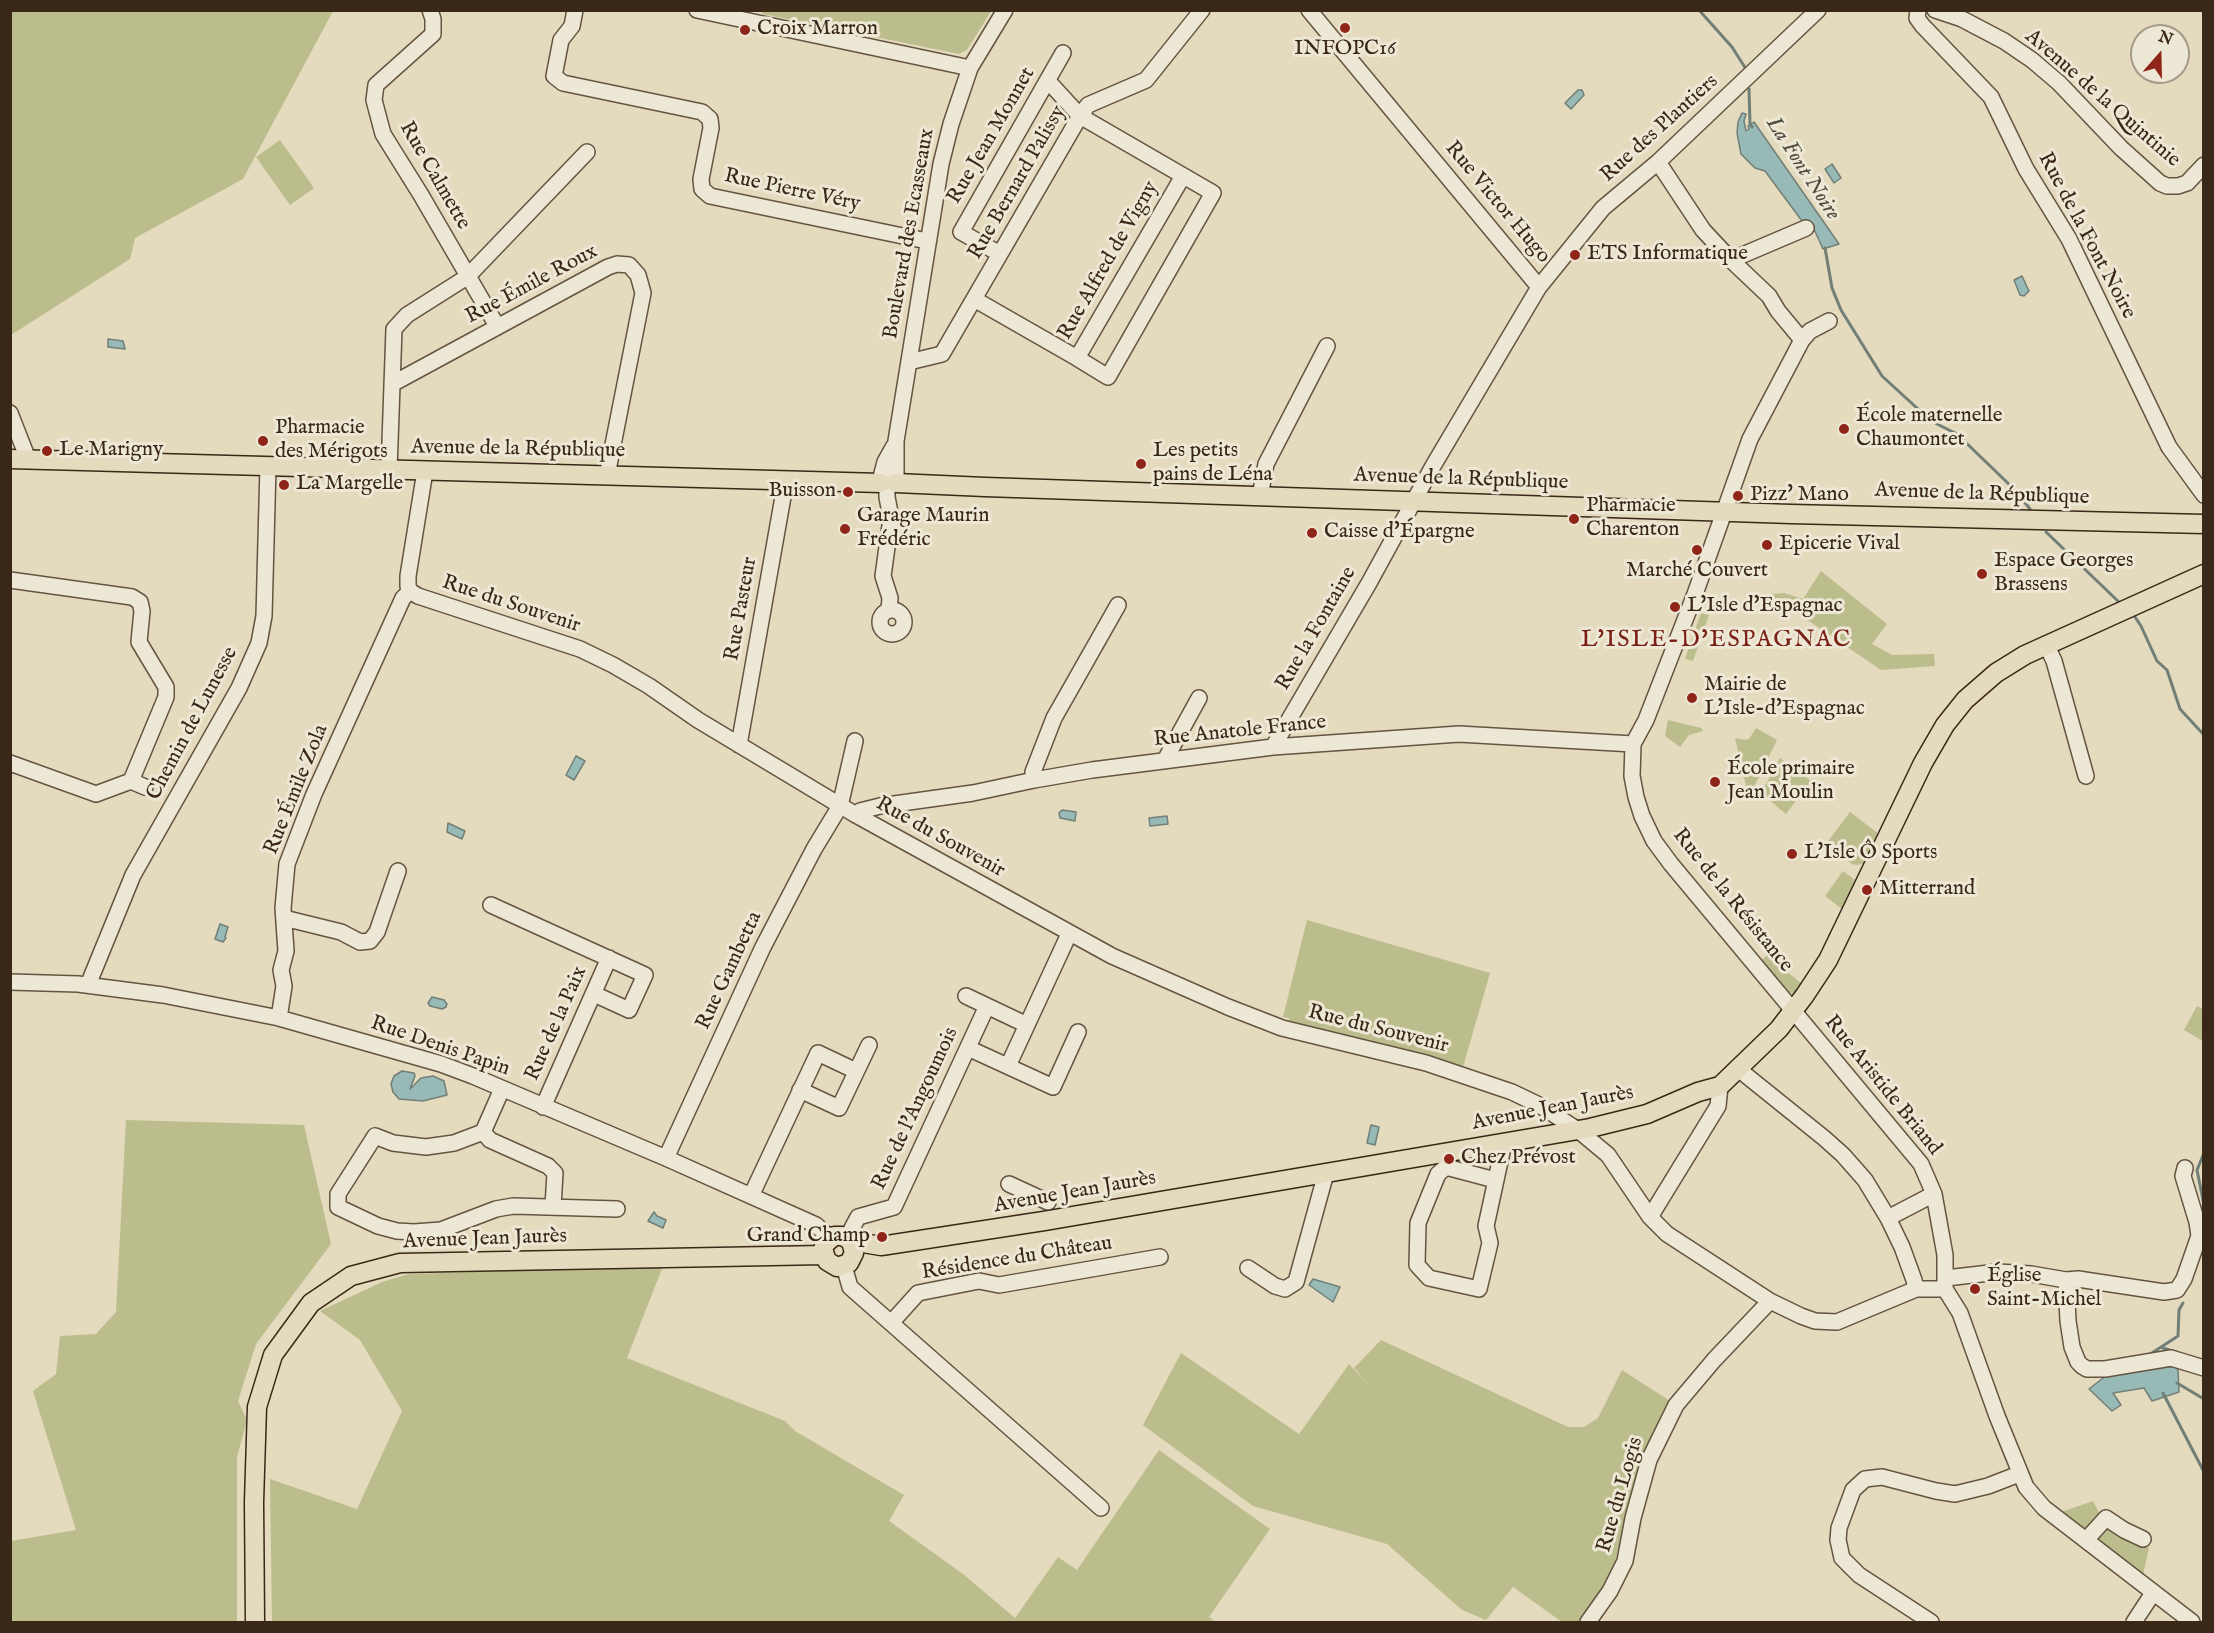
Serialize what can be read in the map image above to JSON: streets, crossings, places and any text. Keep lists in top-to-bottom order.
{
  "streets": {
    "main road": ["Avenue de la République", "Avenue Jean Jaurès"],
    "street": [
      "Avenue de la Quintinie",
      "Rue des Plantiers",
      "Rue Jean Monnet",
      "Rue Calmette",
      "Rue Bernard Palissy",
      "Rue Pierre Véry",
      "Rue Victor Hugo",
      "Boulevard des Ecasseaux",
      "Rue de la Font Noire",
      "Rue Alfred de Vigny",
      "Rue Émile Roux",
      "Rue du Souvenir",
      "Rue Pasteur",
      "Rue la Fontaine",
      "Chemin de Lunesse",
      "Rue Anatole France",
      "Rue Émile Zola",
      "Rue de la Résistance",
      "Rue Gambetta",
      "Rue de la Paix",
      "Rue Denis Papin",
      "Rue Aristide Briand",
      "Rue de l'Angoumois",
      "Résidence du Château",
      "Rue du Logis"
    ]
  },
  "crossings": [
    ["Rue des Plantiers", "Rue Victor Hugo"],
    ["Rue Jean Monnet", "Rue Bernard Palissy"],
    ["Rue Bernard Palissy", "Boulevard des Ecasseaux"],
    ["Rue Bernard Palissy", "Rue Alfred de Vigny"],
    ["Rue Pierre Véry", "Boulevard des Ecasseaux"],
    ["Rue Victor Hugo", "Avenue de la République"],
    ["Rue Victor Hugo", "Rue la Fontaine"],
    ["Boulevard des Ecasseaux", "Avenue de la République"],
    ["Rue Émile Roux", "Avenue de la République"],
    ["Avenue de la République", "Rue du Souvenir"],
    ["Avenue de la République", "Rue Pasteur"],
    ["Avenue de la République", "Rue la Fontaine"],
    ["Avenue de la République", "Chemin de Lunesse"],
    ["Avenue de la République", "Rue de la Résistance"],
    ["Rue du Souvenir", "Rue Pasteur"],
    ["Rue du Souvenir", "Rue Anatole France"],
    ["Rue du Souvenir", "Rue Émile Zola"],
    ["Rue du Souvenir", "Rue Gambetta"],
    ["Rue du Souvenir", "Avenue Jean Jaurès"],
    ["Rue du Souvenir", "Rue du Logis"],
    ["Rue la Fontaine", "Rue Anatole France"],
    ["Chemin de Lunesse", "Rue Denis Papin"],
    ["Rue Anatole France", "Rue de la Résistance"],
    ["Rue Émile Zola", "Rue Denis Papin"],
    ["Rue de la Résistance", "Rue Aristide Briand"],
    ["Rue de la Résistance", "Avenue Jean Jaurès"],
    ["Rue Gambetta", "Rue Denis Papin"],
    ["Rue de la Paix", "Rue Denis Papin"],
    ["Rue Denis Papin", "Rue de l'Angoumois"],
    ["Rue Denis Papin", "Avenue Jean Jaurès"],
    ["Rue Aristide Briand", "Avenue Jean Jaurès"],
    ["Rue de l'Angoumois", "Avenue Jean Jaurès"]
  ],
  "districts": ["L'ISLE-D'ESPAGNAC"],
  "water": ["La Font Noire"],
  "places": [
    "INFOPC16",
    "Croix Marron",
    "ETS Informatique",
    "École maternelle Chaumontet",
    "Pharmacie des Mérigots",
    "Le Marigny",
    "Les petits pains de Léna",
    "La Margelle",
    "Buisson",
    "Pizz' Mano",
    "Pharmacie Charenton",
    "Garage Maurin Frédéric",
    "Caisse d'Épargne",
    "Epicerie Vival",
    "Marché Couvert",
    "Espace Georges Brassens",
    "L'Isle d'Espagnac",
    "Mairie de L'Isle-d'Espagnac",
    "École primaire Jean Moulin",
    "L'Isle Ô Sports",
    "Mitterrand",
    "Chez Prévost",
    "Grand Champ",
    "Église Saint-Michel"
  ],
  "north": "top"
}
